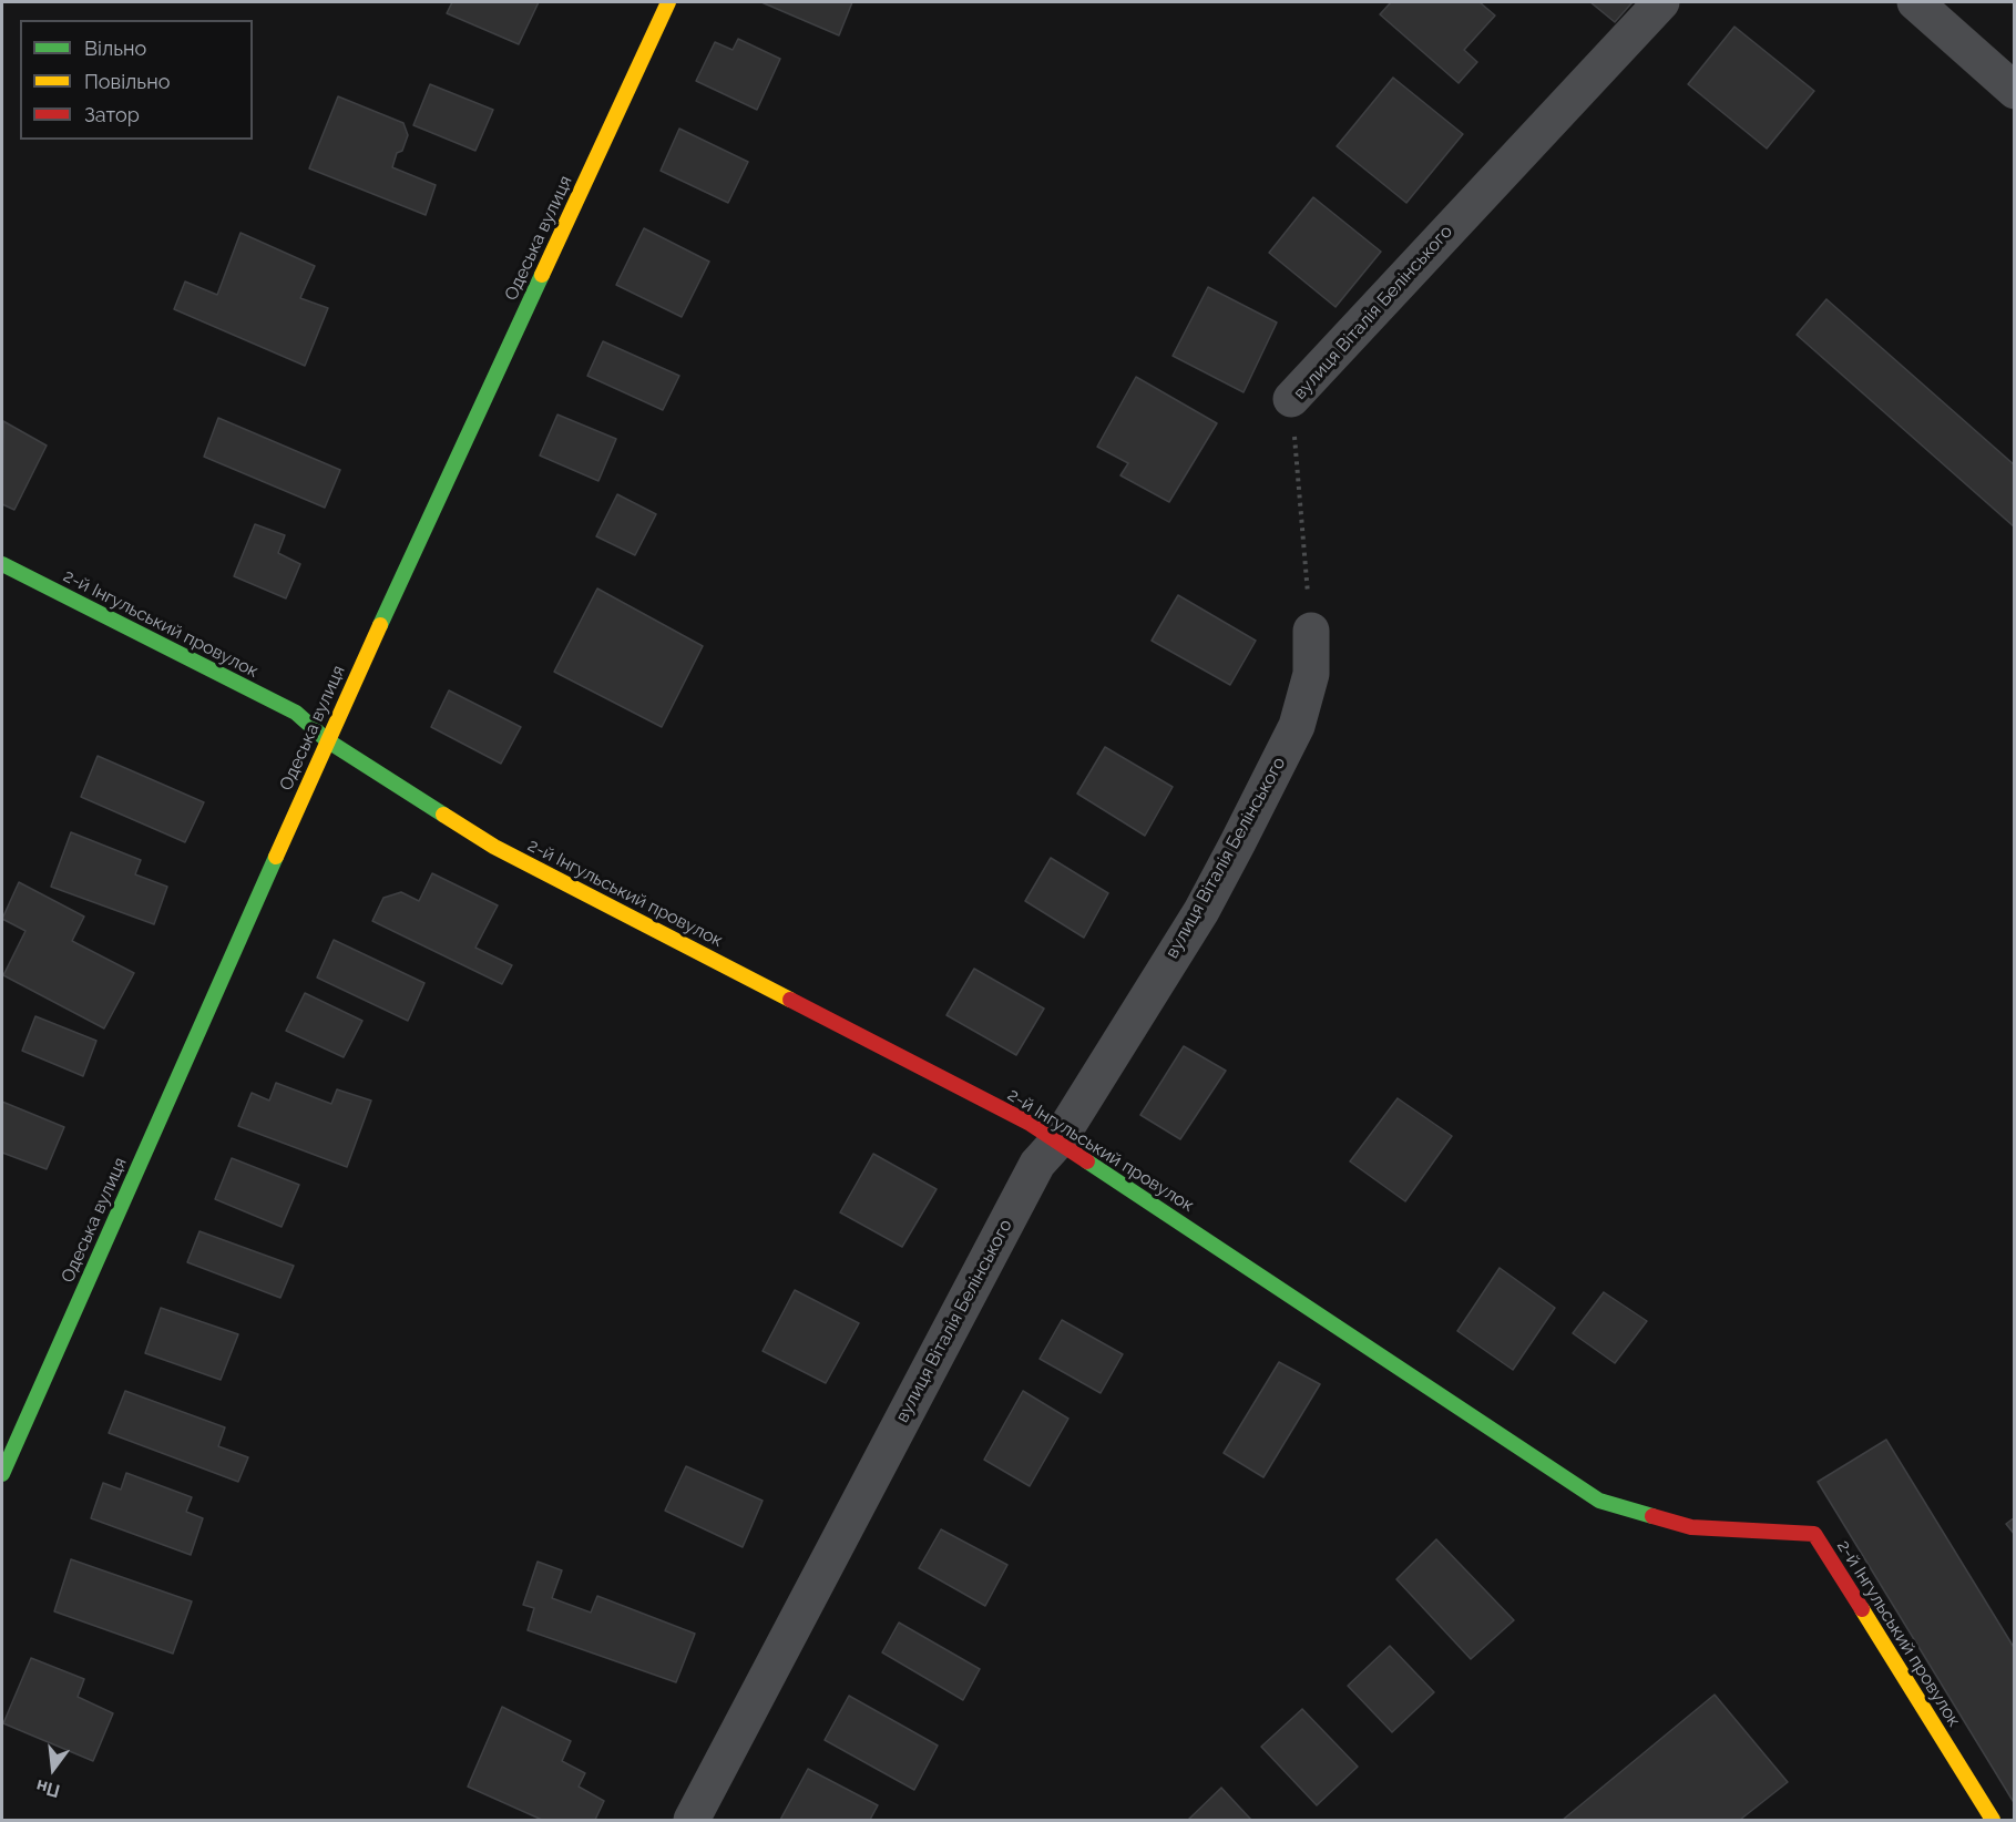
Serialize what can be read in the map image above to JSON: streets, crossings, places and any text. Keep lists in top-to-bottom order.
{
  "streets": {
    "street": ["Одеська вулиця", "вулиця Віталія Белінського", "2-й Інгульський провулок"]
  },
  "crossings": [
    ["Одеська вулиця", "2-й Інгульський провулок"],
    ["вулиця Віталія Белінського", "2-й Інгульський провулок"]
  ],
  "legend": ["Вільно", "Повільно", "Затор"],
  "north": "bottom"
}
